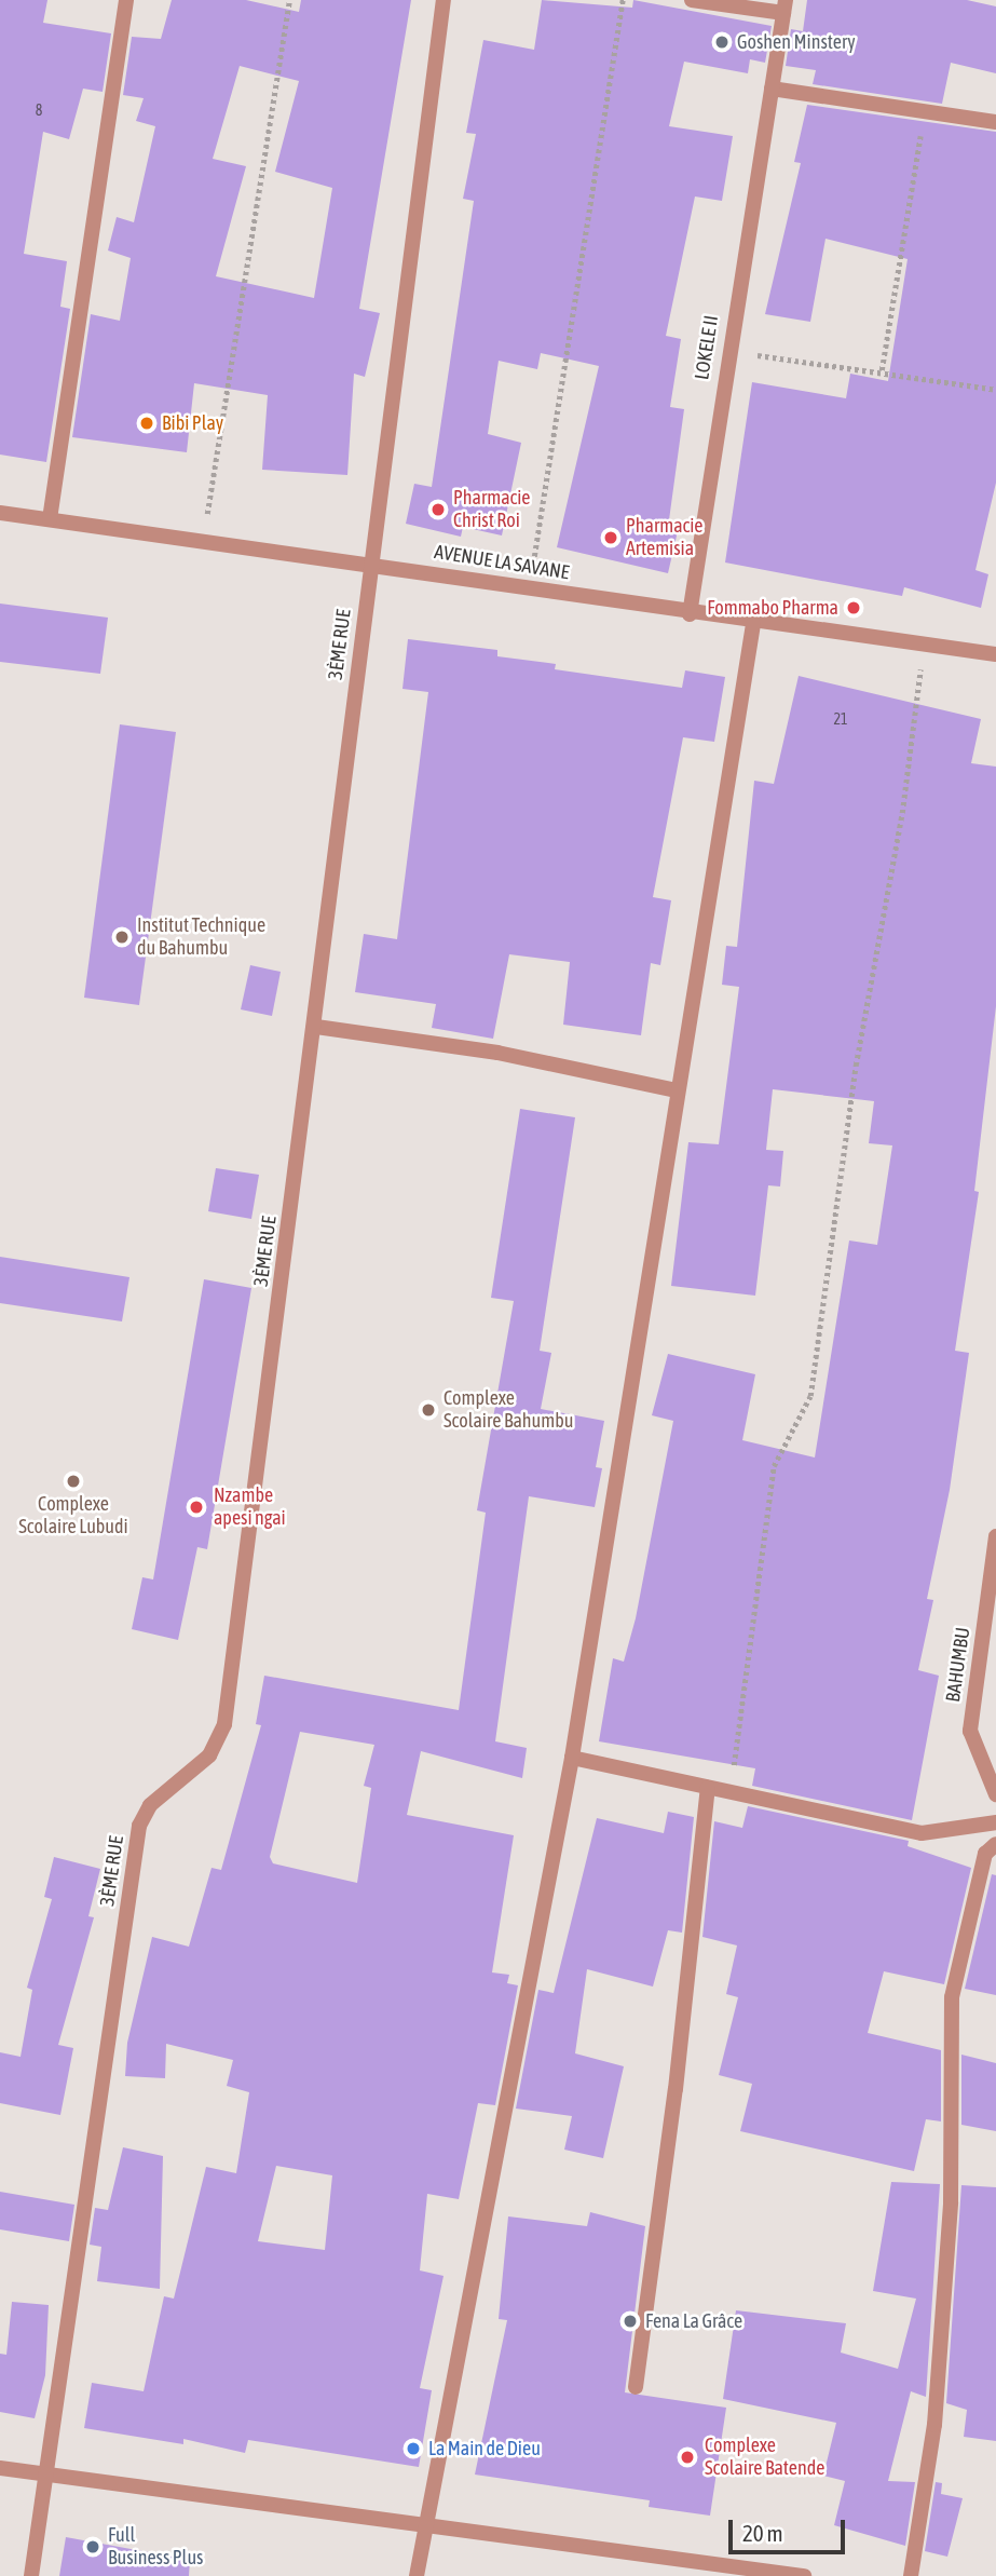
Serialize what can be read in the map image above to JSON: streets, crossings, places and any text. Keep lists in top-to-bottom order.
{
  "streets": {
    "street": [
      "LOKELE II",
      "AVENUE LA SAVANE",
      "3ÈME RUE",
      "BAHUMBU"
    ]
  },
  "crossings": [
    ["LOKELE II", "AVENUE LA SAVANE"],
    ["AVENUE LA SAVANE", "3ÈME RUE"]
  ],
  "places": [
    "Goshen Minstery",
    "Bibi Play",
    "Pharmacie Christ Roi",
    "Pharmacie Artemisia",
    "Fommabo Pharma",
    "Institut Technique du Bahumbu",
    "Complexe Scolaire Bahumbu",
    "Complexe Scolaire Lubudi",
    "Nzambe apesi ngai",
    "Fena La Grâce",
    "La Main de Dieu",
    "Complexe Scolaire Batende",
    "Full Business Plus"
  ],
  "house_numbers": ["8", "21"],
  "scale_bar": "20 m"
}
